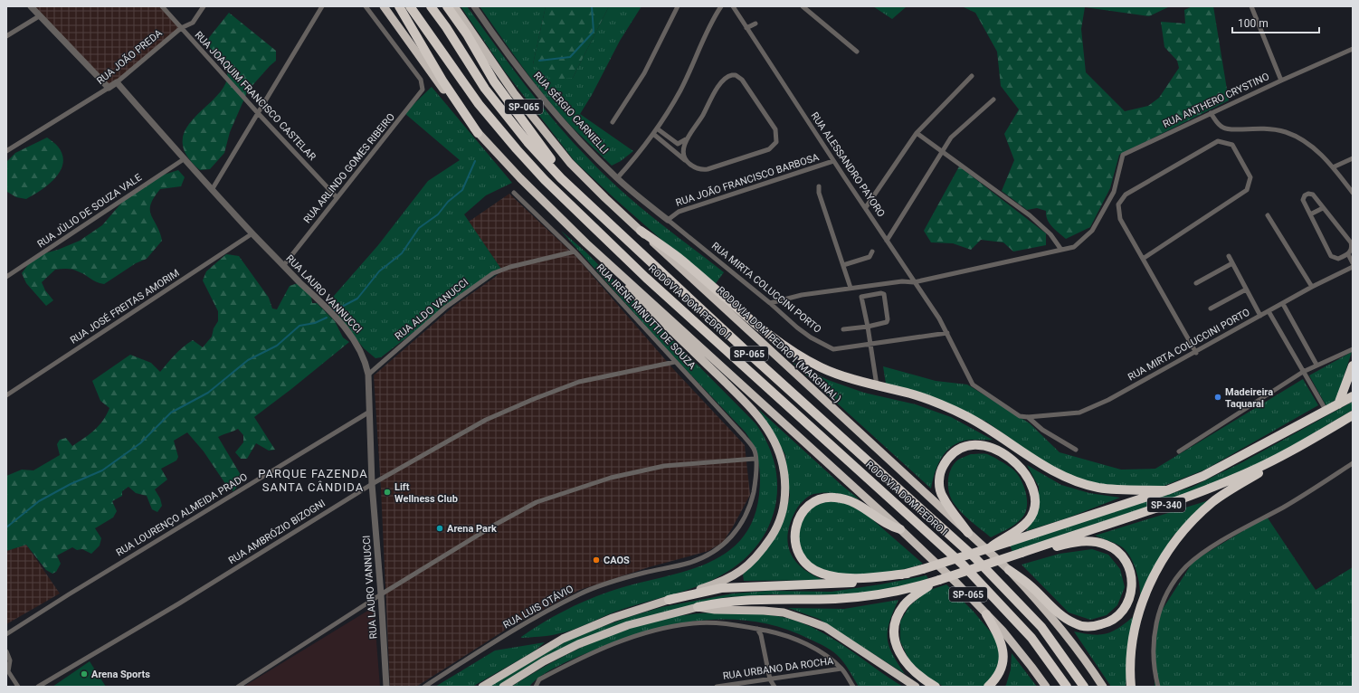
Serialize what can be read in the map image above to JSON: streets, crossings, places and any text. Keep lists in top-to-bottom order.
{
  "streets": {
    "highway": [
      "SP-065",
      "RODOVIA DOM PEDRO I",
      "RODOVIA DOM PEDRO I (MARGINAL)",
      "SP-340"
    ],
    "street": [
      "RUA JOÃO PREDA",
      "RUA JOAQUIM FRANCISCO CASTELAR",
      "RUA ANTHERO CRYSTINO",
      "RUA SÉRGIO CARNIELLI",
      "RUA ALESSANDRO PAYORO",
      "RUA ARLINDO GOMES RIBEIRO",
      "RUA JOÃO FRANCISCO BARBOSA",
      "RUA JÙLIO DE SOUZA VALE",
      "RUA MIRTA COLUCCINI PORTO",
      "RUA LAURO VANNUCCI",
      "RUA JOSÉ FREITAS AMORIM",
      "RUA ALDO VANUCCI",
      "RUA IRENE MINUTTI DE SOUZA",
      "RUA LOURENÇO ALMEIDA PRADO",
      "RUA AMBRÓZIO BIZOGNI",
      "RUA LUIS OTÁVIO",
      "RUA URBANO DA ROCHA"
    ]
  },
  "crossings": [
    ["RUA JOÃO PREDA", "RUA JOAQUIM FRANCISCO CASTELAR"],
    ["RUA JOÃO PREDA", "RUA LAURO VANNUCCI"],
    ["RUA JOAQUIM FRANCISCO CASTELAR", "RUA ARLINDO GOMES RIBEIRO"],
    ["RUA SÉRGIO CARNIELLI", "RUA JOÃO FRANCISCO BARBOSA"],
    ["RUA SÉRGIO CARNIELLI", "RUA MIRTA COLUCCINI PORTO"],
    ["RUA ALESSANDRO PAYORO", "RUA JOÃO FRANCISCO BARBOSA"],
    ["RUA ALESSANDRO PAYORO", "RUA MIRTA COLUCCINI PORTO"],
    ["RUA ARLINDO GOMES RIBEIRO", "RUA LAURO VANNUCCI"],
    ["RUA JOÃO FRANCISCO BARBOSA", "RUA MIRTA COLUCCINI PORTO"],
    ["RUA JÙLIO DE SOUZA VALE", "RUA LAURO VANNUCCI"],
    ["RUA LAURO VANNUCCI", "RUA JOSÉ FREITAS AMORIM"],
    ["RUA LAURO VANNUCCI", "RUA ALDO VANUCCI"],
    ["RUA LAURO VANNUCCI", "RUA LOURENÇO ALMEIDA PRADO"],
    ["RUA LAURO VANNUCCI", "RUA AMBRÓZIO BIZOGNI"],
    ["RUA ALDO VANUCCI", "RUA IRENE MINUTTI DE SOUZA"],
    ["RUA IRENE MINUTTI DE SOUZA", "RUA AMBRÓZIO BIZOGNI"],
    ["RUA IRENE MINUTTI DE SOUZA", "RUA LUIS OTÁVIO"]
  ],
  "districts": ["PARQUE FAZENDA SANTA CÂNDIDA"],
  "places": [
    "Madeireira Taquaral",
    "Lift Wellness Club",
    "Arena Park",
    "CAOS",
    "Arena Sports"
  ],
  "scale_bar": "100 m"
}
